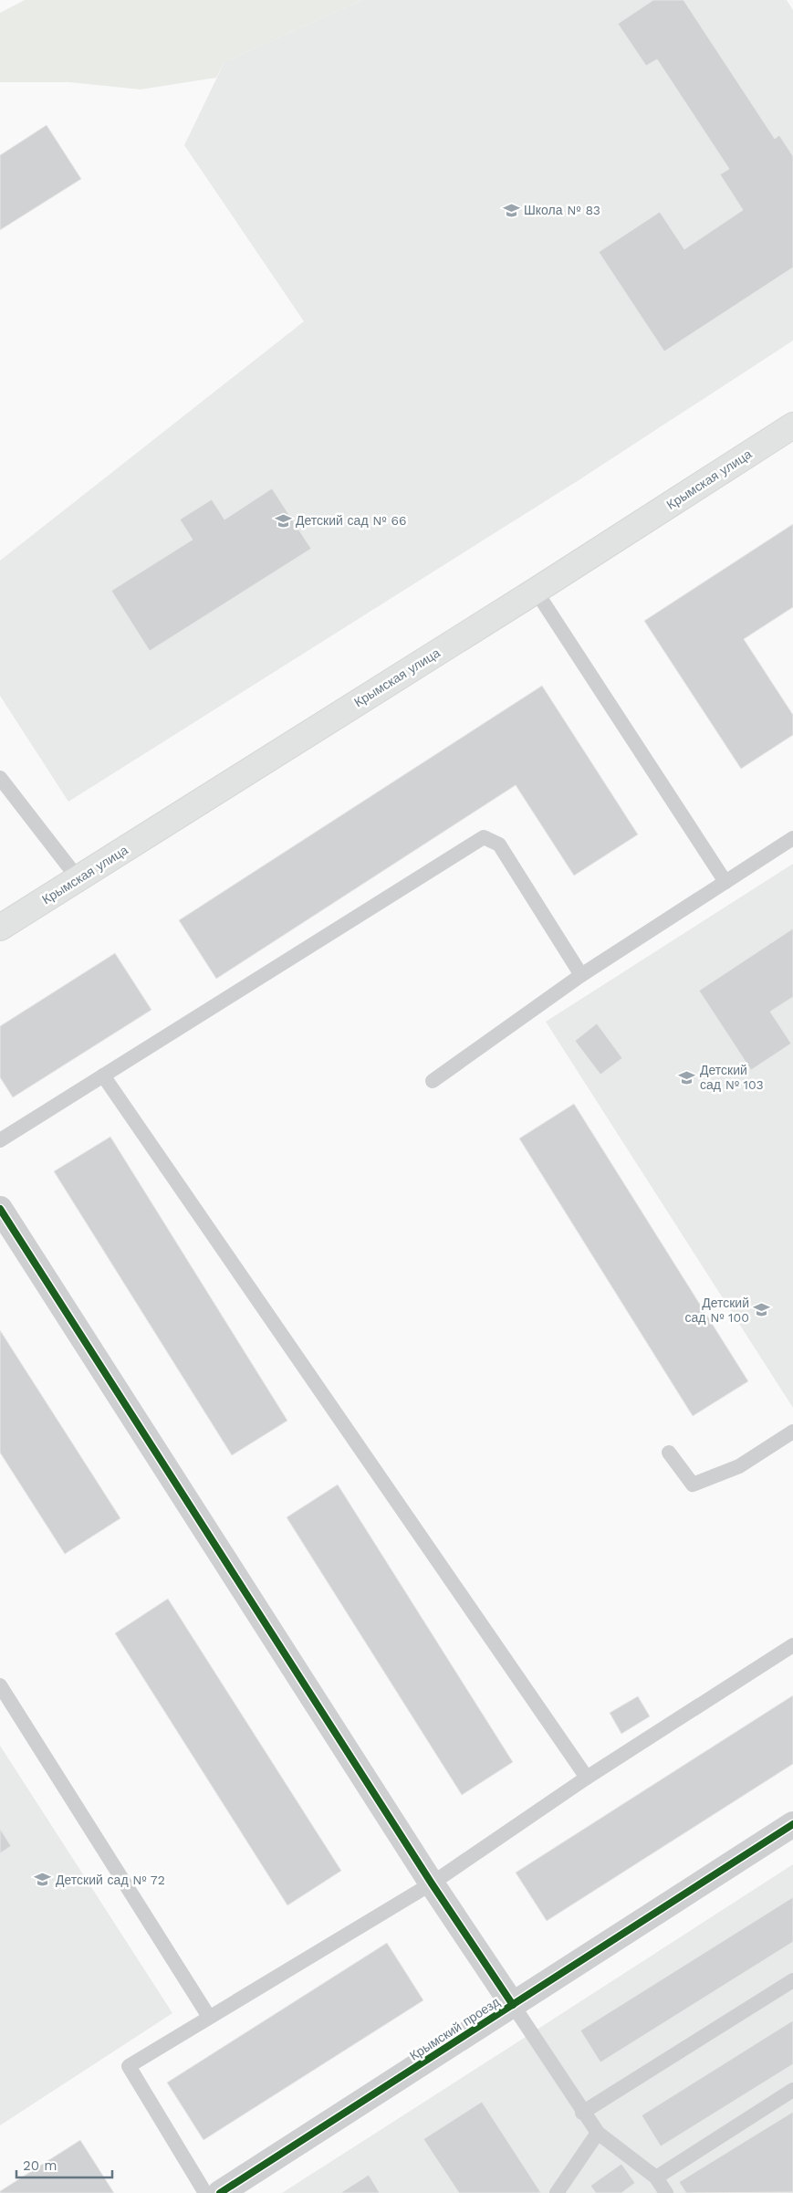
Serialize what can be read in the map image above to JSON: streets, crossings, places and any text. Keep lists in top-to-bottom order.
{
  "streets": {
    "main road": ["Крымская улица"],
    "street": ["Крымский проезд"]
  },
  "places": {
    "school or university": [
      "Школа № 83",
      "Детский сад № 66",
      "Детский сад № 103",
      "Детский сад № 100",
      "Детский сад № 72"
    ]
  },
  "scale_bar": "20 m"
}
